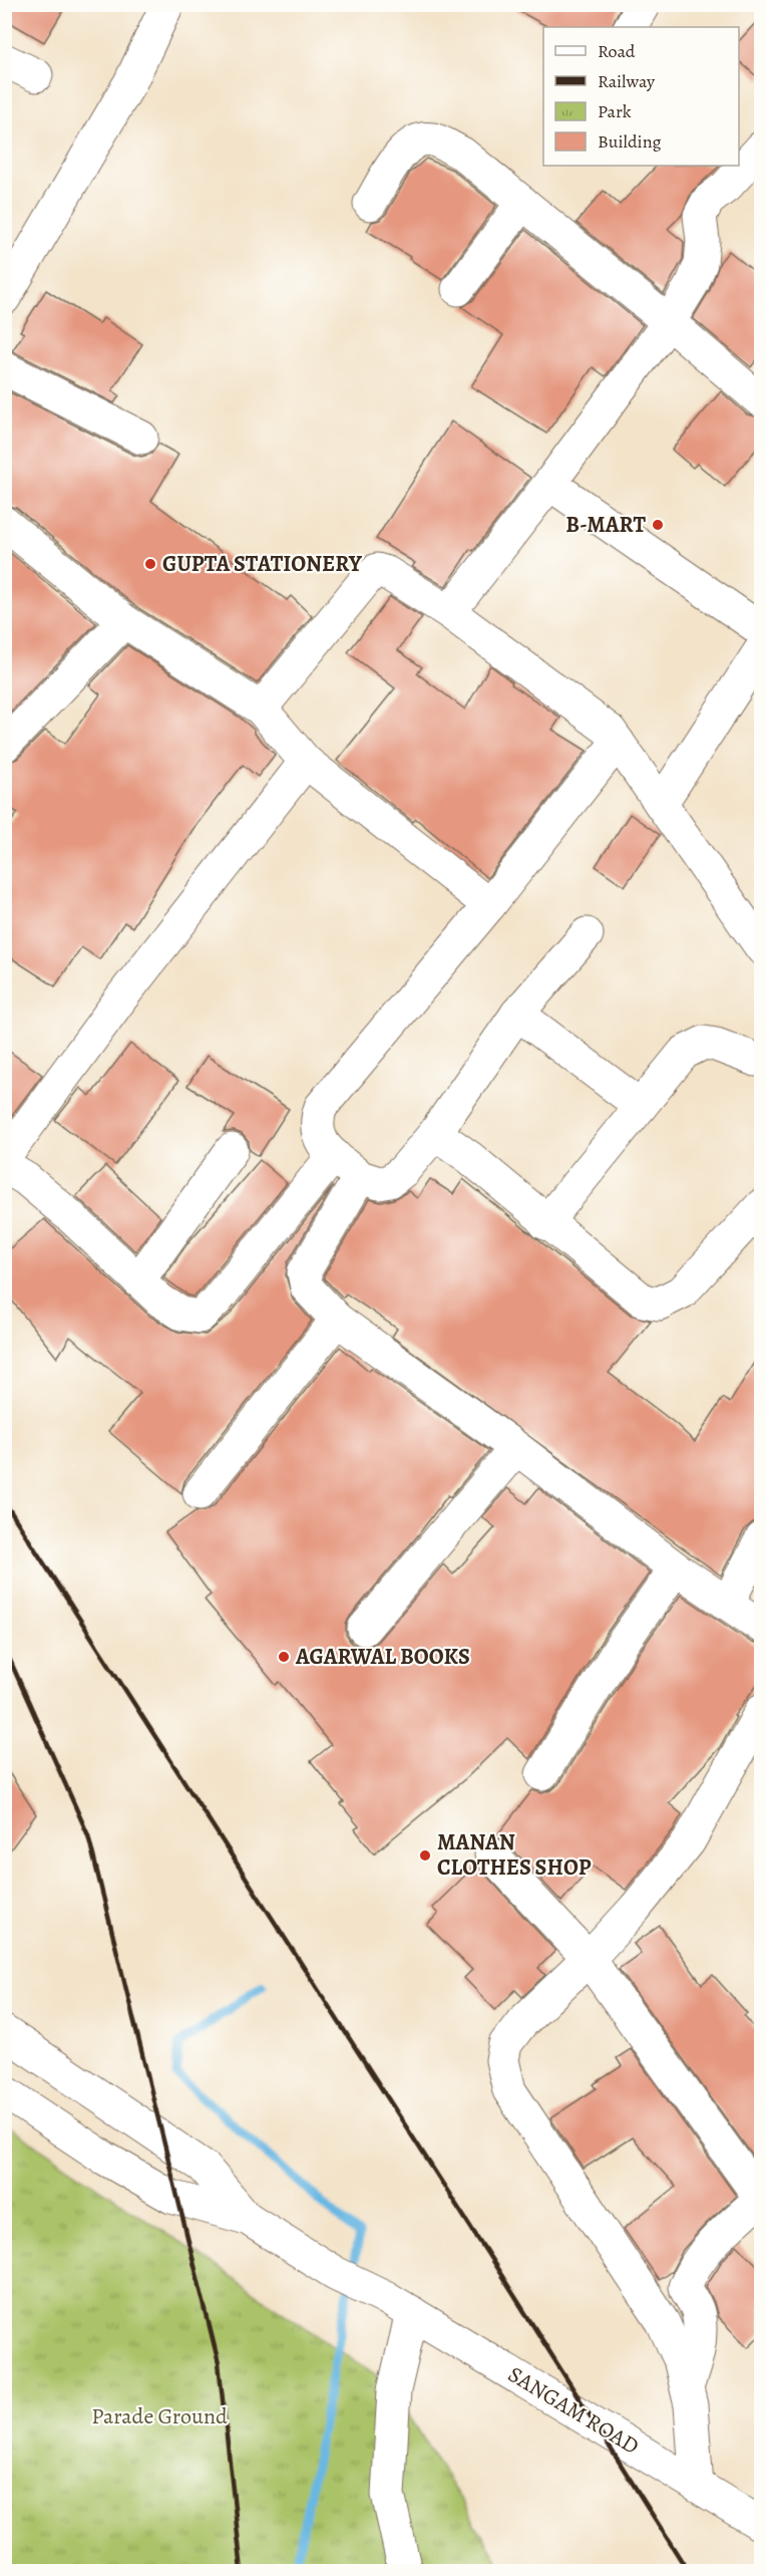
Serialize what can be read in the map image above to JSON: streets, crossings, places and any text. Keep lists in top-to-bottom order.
{
  "streets": {
    "street": ["SANGAM ROAD"]
  },
  "parks": ["Parade Ground"],
  "places": [
    "B-MART",
    "GUPTA STATIONERY",
    "AGARWAL BOOKS",
    "MANAN CLOTHES SHOP"
  ],
  "legend": [
    "Road",
    "Railway",
    "Park",
    "Building"
  ]
}
